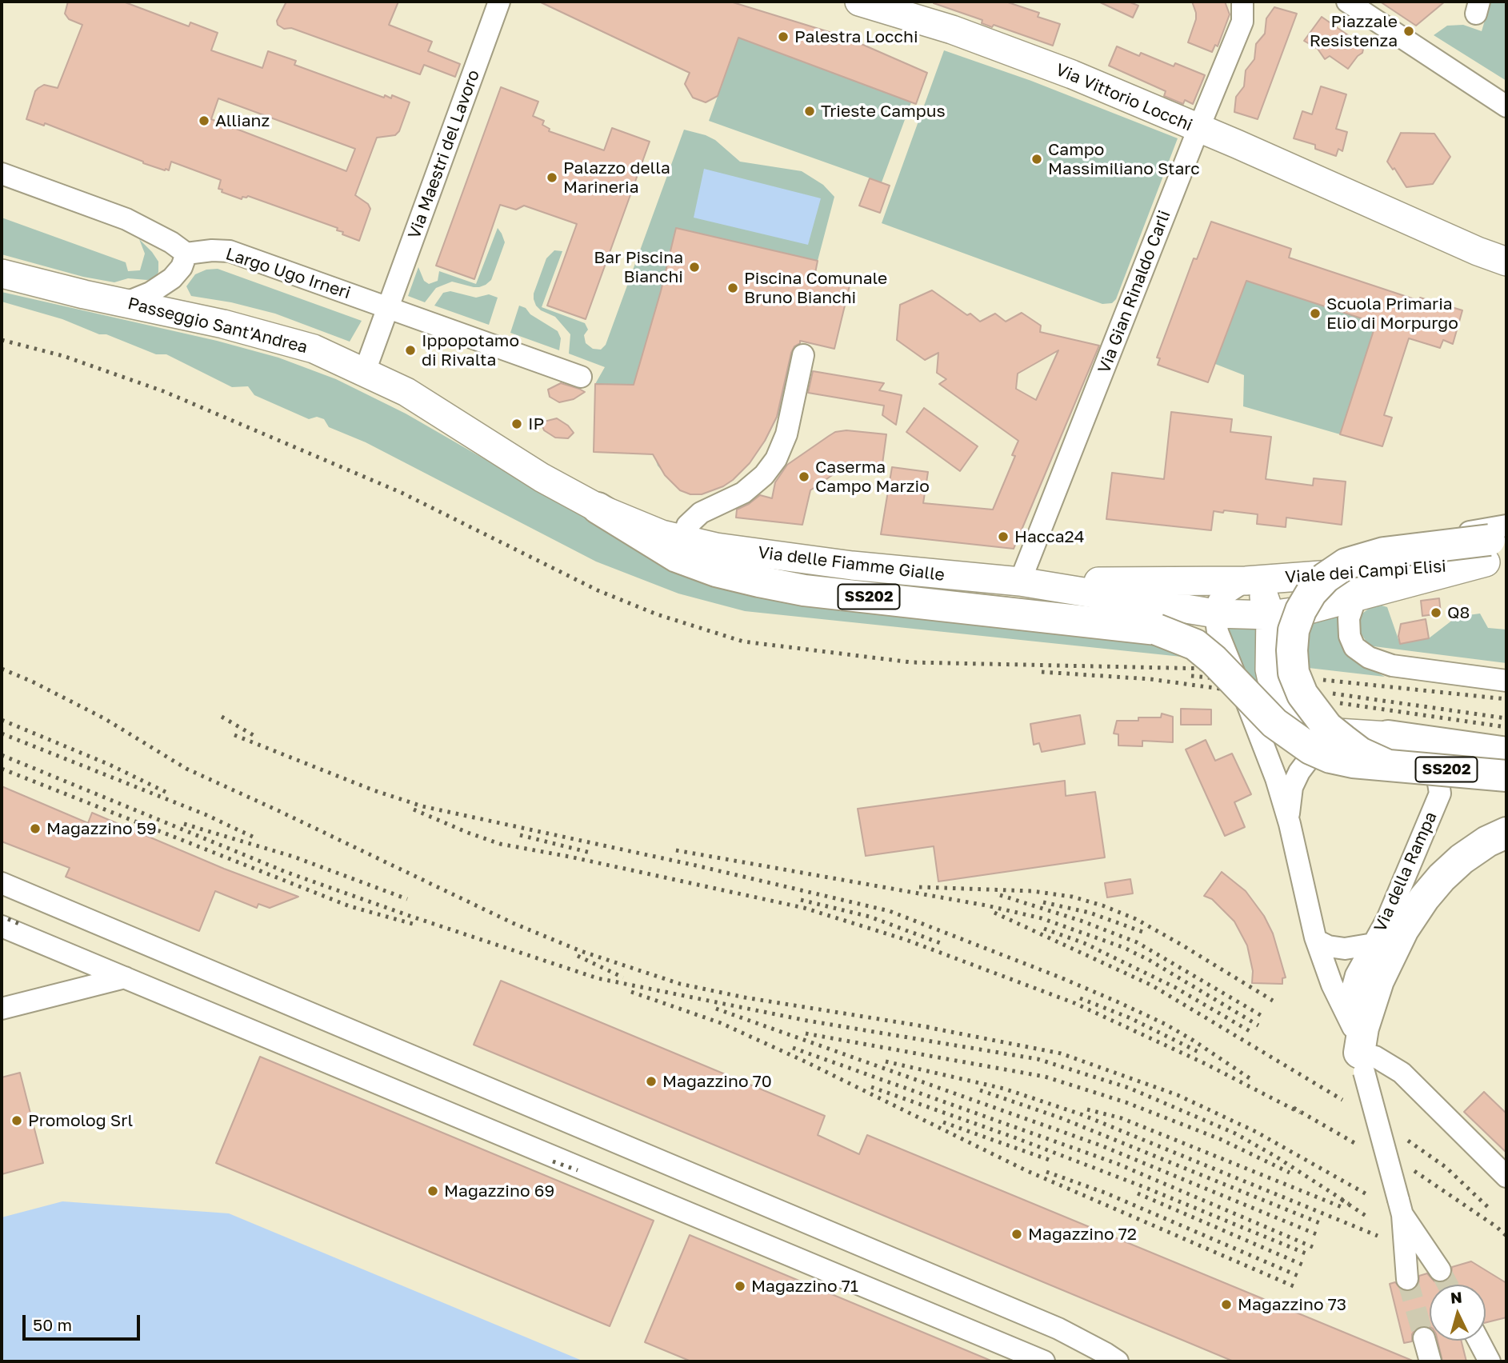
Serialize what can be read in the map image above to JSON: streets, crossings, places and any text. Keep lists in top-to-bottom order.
{
  "streets": {
    "highway": ["SS202"],
    "main road": [
      "Via Vittorio Locchi",
      "Passeggio Sant'Andrea",
      "Via delle Fiamme Gialle",
      "Viale dei Campi Elisi"
    ],
    "street": [
      "Via Maestri del Lavoro",
      "Largo Ugo Irneri",
      "Via Gian Rinaldo Carli",
      "Via della Rampa"
    ]
  },
  "crossings": [
    ["Via Vittorio Locchi", "Via Gian Rinaldo Carli"],
    ["Via Maestri del Lavoro", "Largo Ugo Irneri"],
    ["Via Gian Rinaldo Carli", "Via delle Fiamme Gialle"],
    ["Passeggio Sant'Andrea", "Via delle Fiamme Gialle"],
    ["Passeggio Sant'Andrea", "SS202"],
    ["Via delle Fiamme Gialle", "Viale dei Campi Elisi"],
    ["Via delle Fiamme Gialle", "SS202"],
    ["Via delle Fiamme Gialle", "Via della Rampa"],
    ["Viale dei Campi Elisi", "SS202"],
    ["SS202", "Via della Rampa"]
  ],
  "places": [
    "Piazzale Resistenza",
    "Palestra Locchi",
    "Trieste Campus",
    "Allianz",
    "Campo Massimiliano Starc",
    "Palazzo della Marineria",
    "Bar Piscina Bianchi",
    "Piscina Comunale Bruno Bianchi",
    "Scuola Primaria Elio di Morpurgo",
    "Ippopotamo di Rivalta",
    "IP",
    "Caserma Campo Marzio",
    "Hacca24",
    "Q8",
    "Magazzino 59",
    "Magazzino 70",
    "Promolog Srl",
    "Magazzino 69",
    "Magazzino 72",
    "Magazzino 71",
    "Magazzino 73"
  ],
  "scale_bar": "50 m",
  "north": "top"
}
